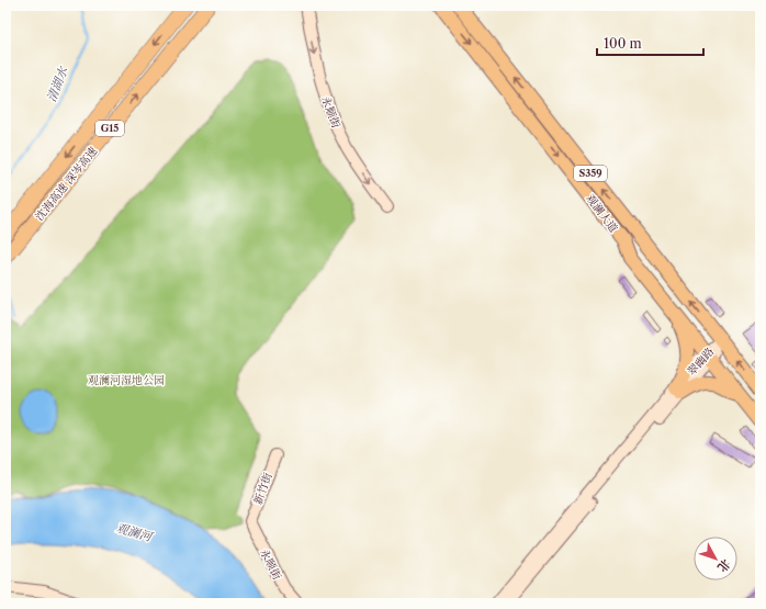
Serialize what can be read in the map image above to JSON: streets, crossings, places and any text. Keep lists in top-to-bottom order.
{
  "streets": {
    "highway": ["G15", "沈海高速 深岑高速"],
    "main road": [
      "永顺街",
      "S359",
      "观澜大道",
      "翠幽路",
      "新竹街"
    ]
  },
  "crossings": [
    ["永顺街", "新竹街"],
    ["观澜大道", "翠幽路"]
  ],
  "one_way": ["永顺街"],
  "water": ["清湖水", "观澜河"],
  "parks": ["观澜河湿地公园"],
  "scale_bar": "100 m",
  "north": "bottom right"
}
